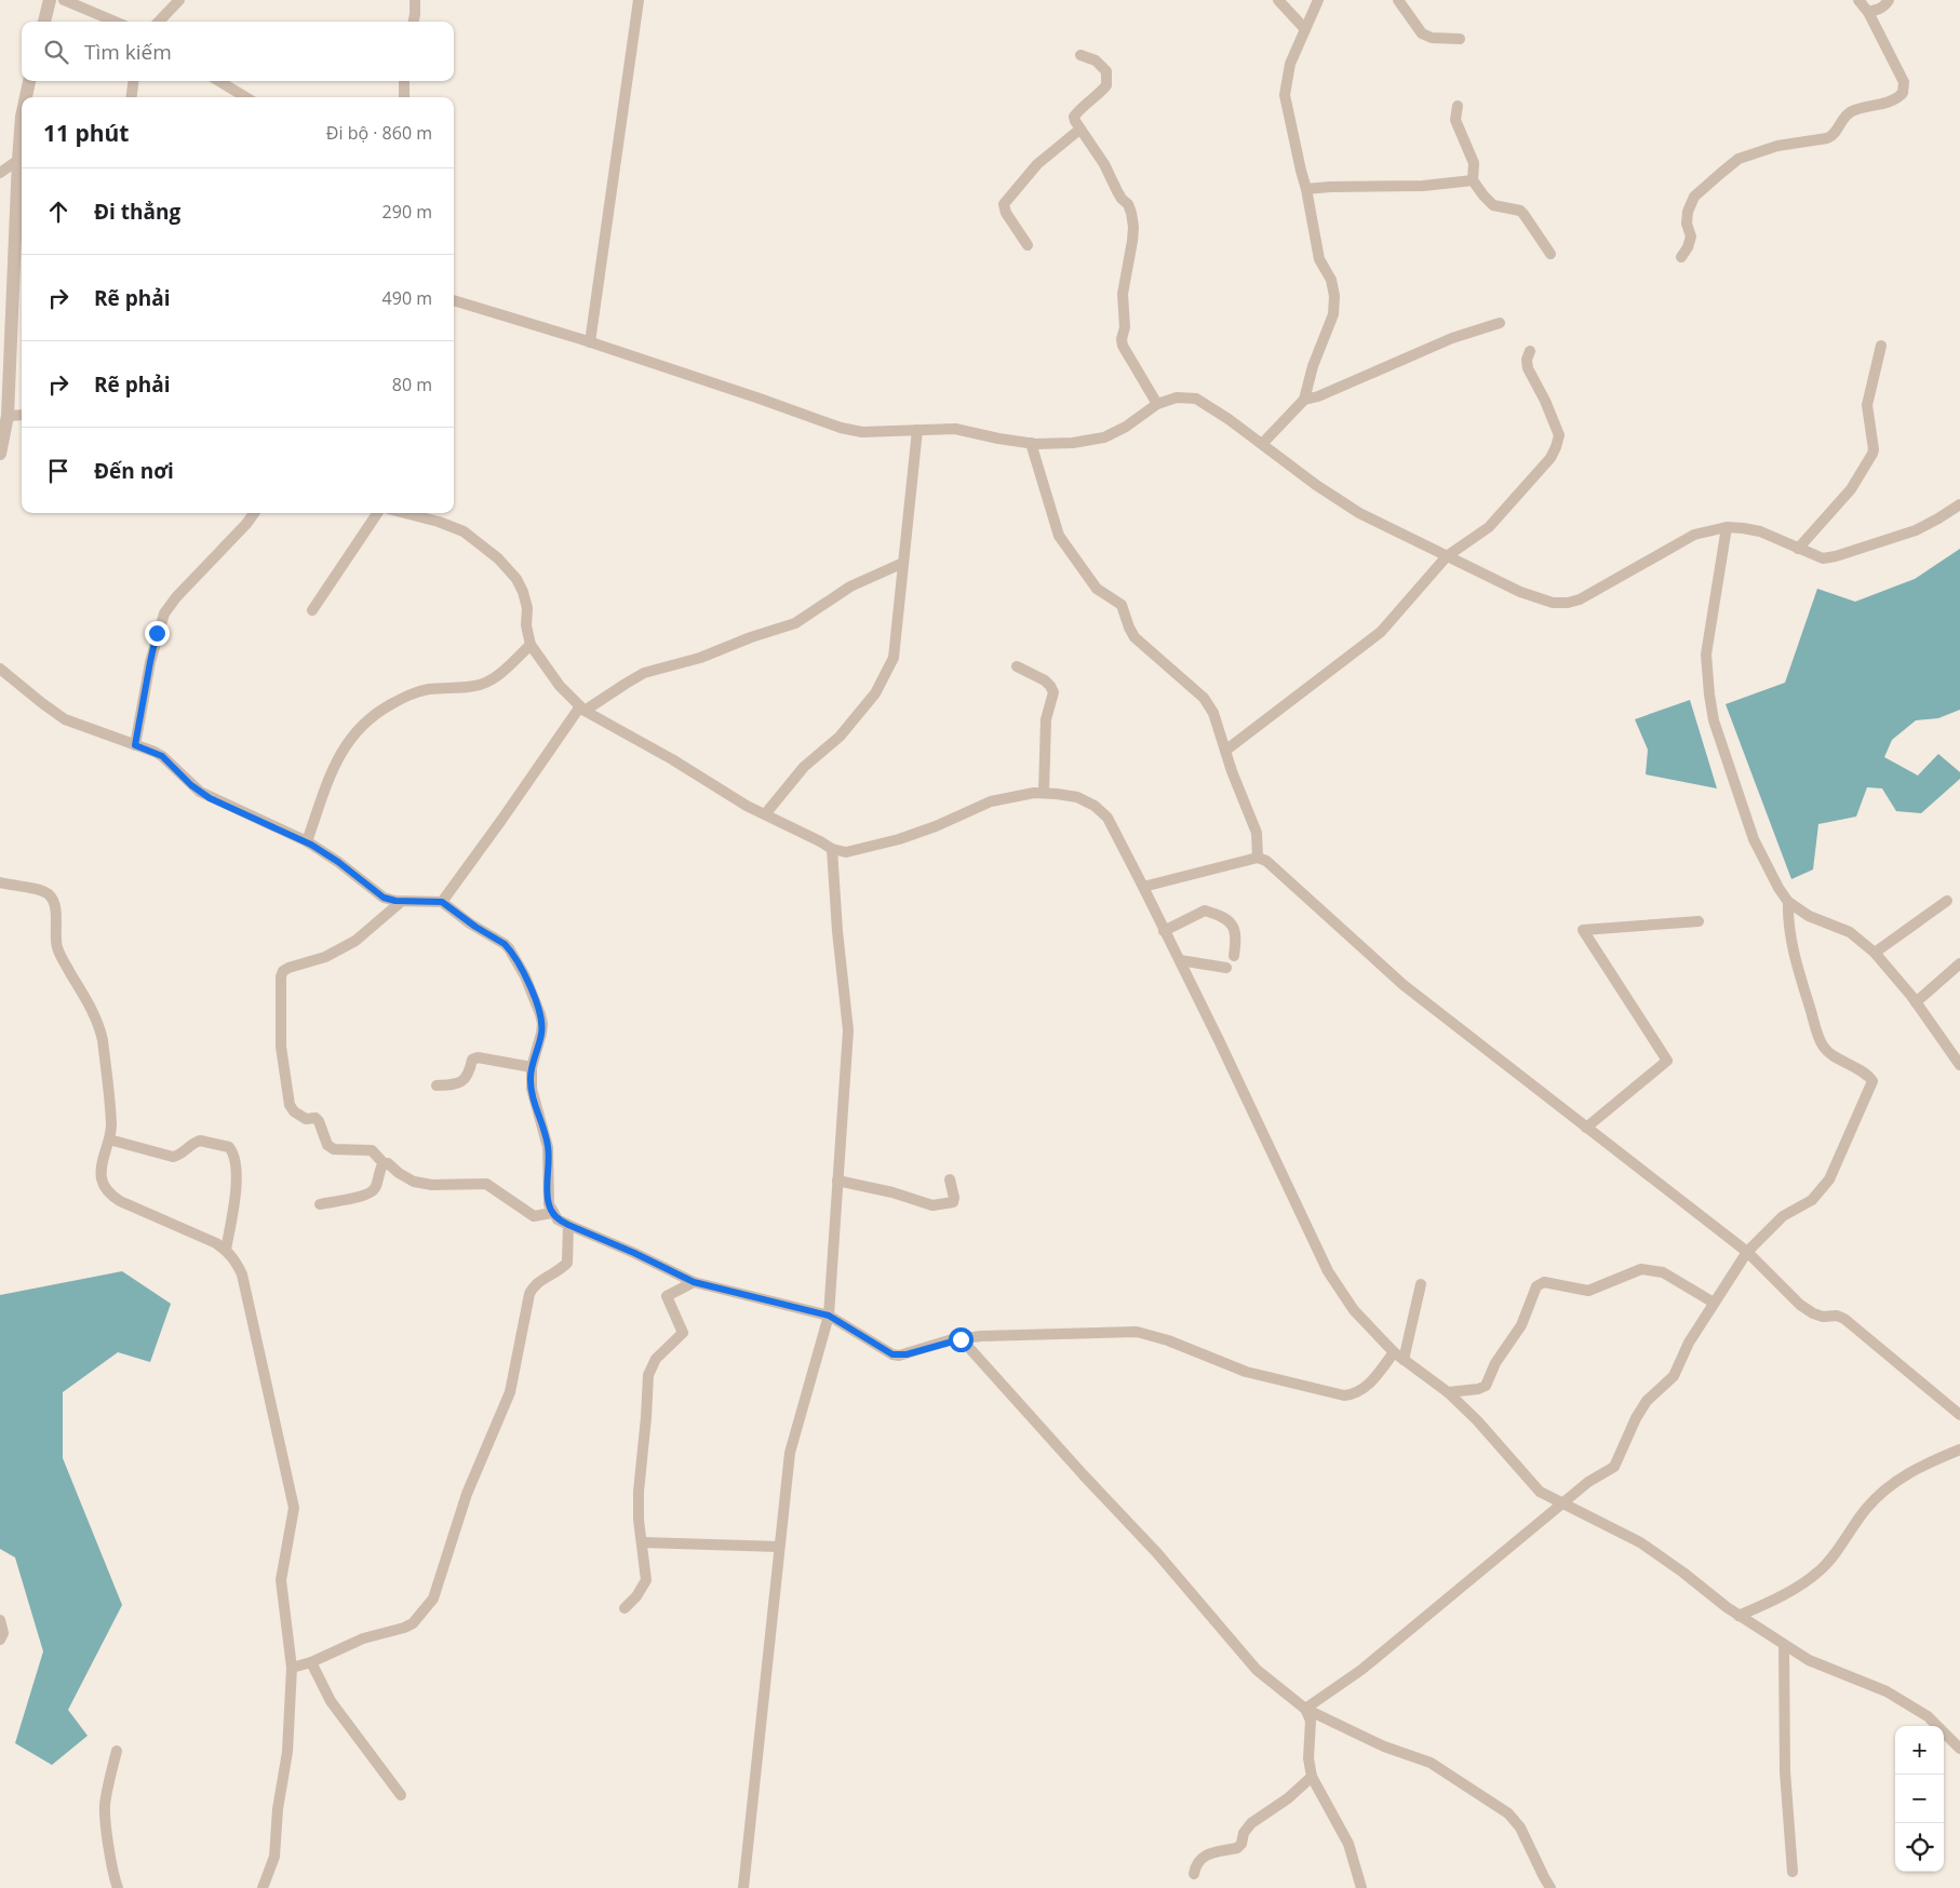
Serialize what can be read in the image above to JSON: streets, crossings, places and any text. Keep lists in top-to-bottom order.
{
  "page": {
    "search": "Tìm kiếm",
    "heading": ["11 phút", "Đi bộ · 860 m"],
    "list": [
      ["Đi thẳng", "290 m"],
      ["Rẽ phải", "490 m"],
      ["Rẽ phải", "80 m"],
      "Đến nơi"
    ],
    "map_buttons": ["+", "−"]
  }
}
